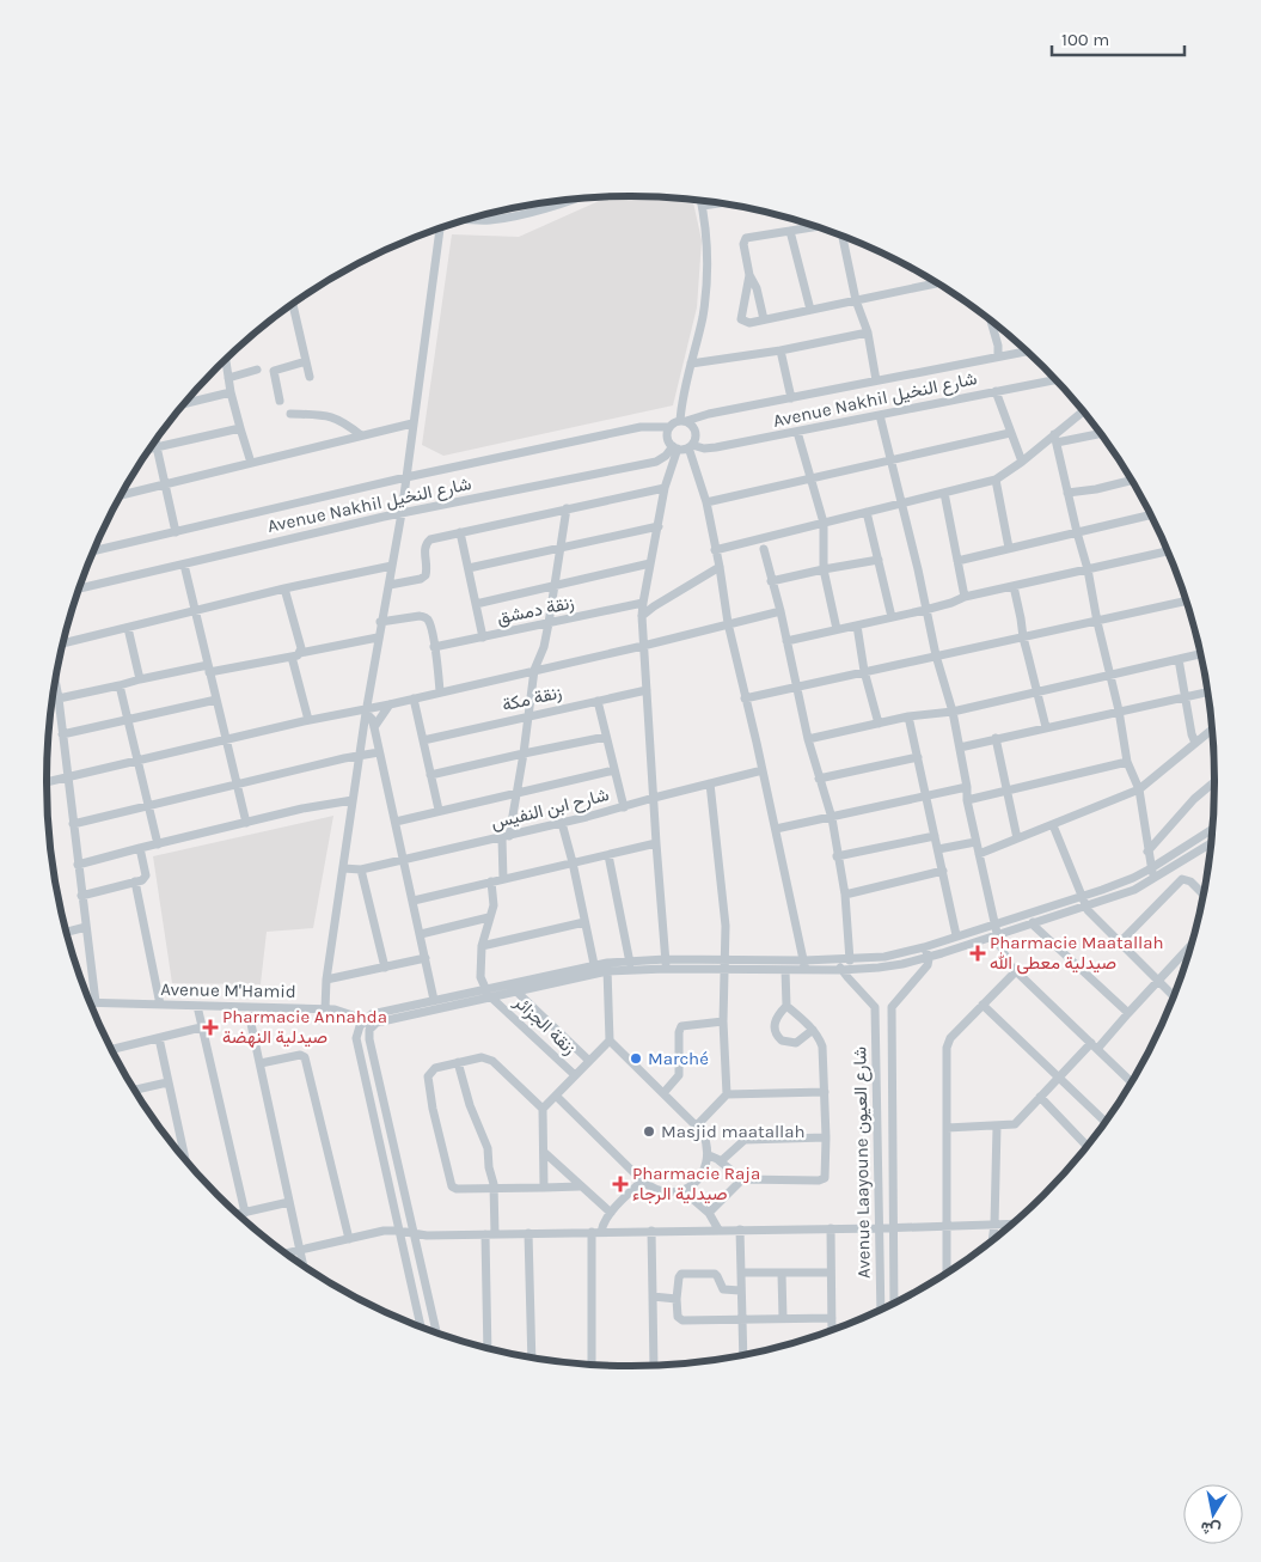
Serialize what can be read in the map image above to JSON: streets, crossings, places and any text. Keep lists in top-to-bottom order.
{
  "streets": {
    "street": [
      "Avenue Nakhil شارع النخيل",
      "زنقة دمشق",
      "زنقة مكة",
      "شارح ابن النفيس",
      "Avenue M'Hamid",
      "زنقة الجزائر",
      "Avenue Laayoune شارع العيون"
    ]
  },
  "places": {
    "health": ["Pharmacie Maatallah صيدلية معطى الله", "Pharmacie Annahda صيدلية النهضة", "Pharmacie Raja صيدلية الرجاء"],
    "other": ["Marché", "Masjid maatallah"]
  },
  "scale_bar": "100 m",
  "north": "bottom"
}
